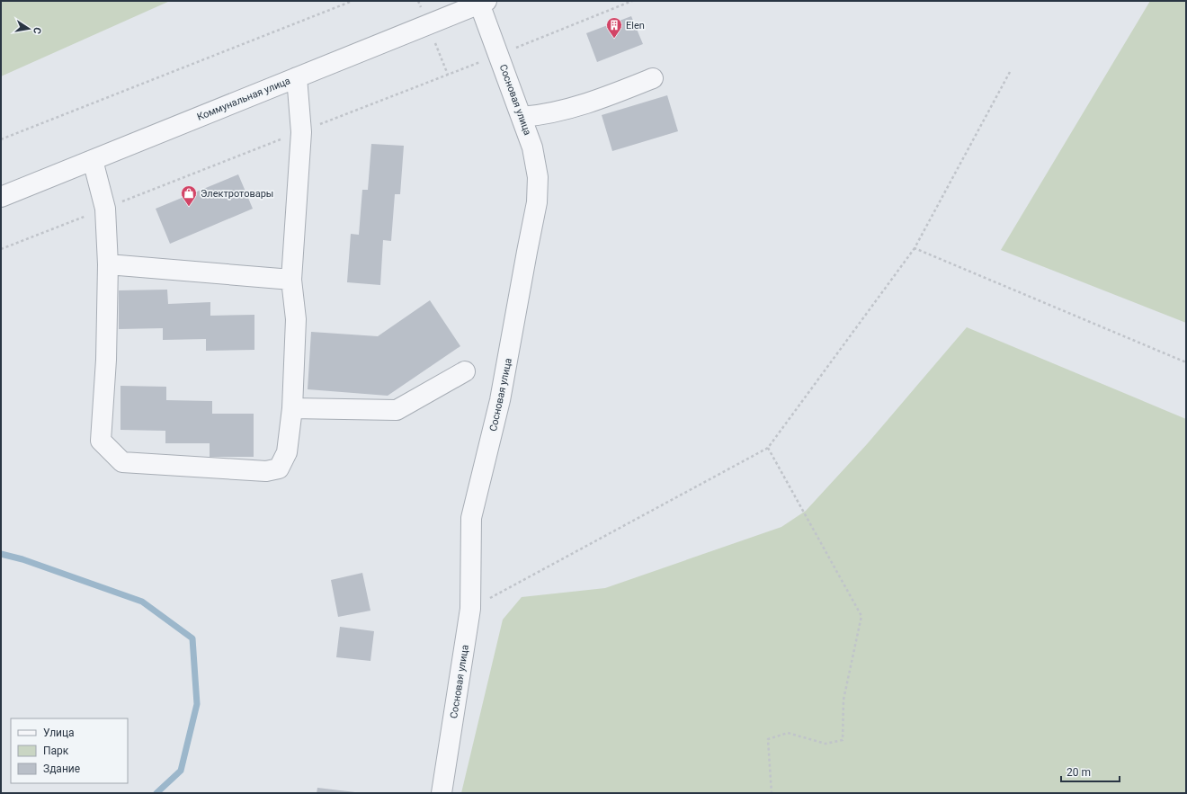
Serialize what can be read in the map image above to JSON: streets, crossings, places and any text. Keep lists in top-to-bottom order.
{
  "streets": {
    "street": ["Коммунальная улица", "Сосновая улица"]
  },
  "crossings": [
    ["Коммунальная улица", "Сосновая улица"]
  ],
  "places": {
    "building": ["Elen"],
    "shop": ["Электротовары"]
  },
  "legend": ["Улица", "Парк", "Здание"],
  "scale_bar": "20 m",
  "north": "right"
}
